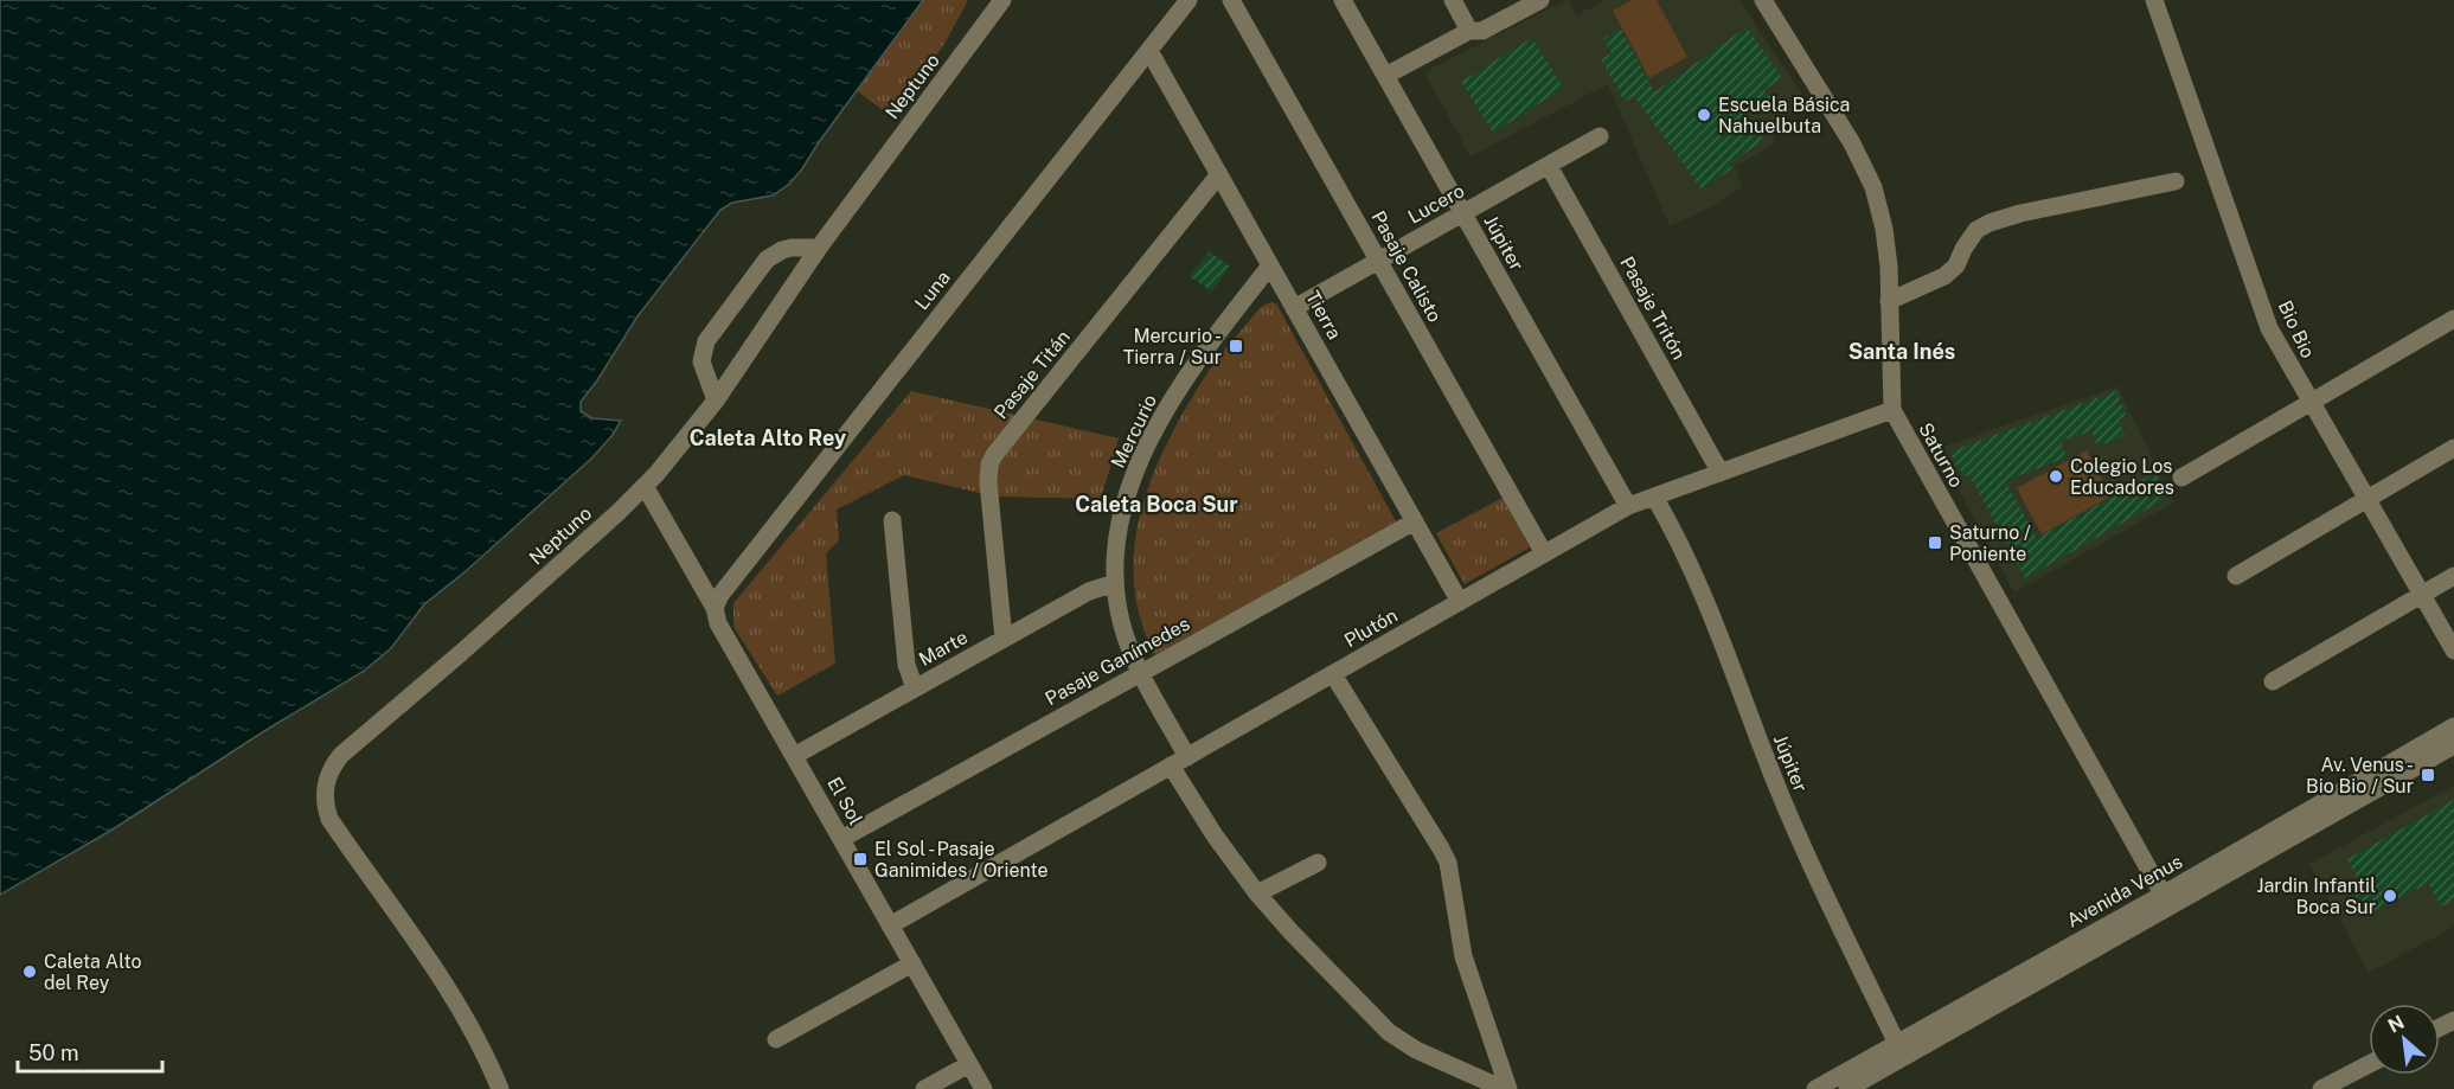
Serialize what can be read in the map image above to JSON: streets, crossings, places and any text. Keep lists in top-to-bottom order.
{
  "streets": {
    "street": [
      "Neptuno",
      "Lucero",
      "Júpiter",
      "Pasaje Calisto",
      "Luna",
      "Pasaje Tritón",
      "Tierra",
      "Bio Bio",
      "Pasaje Titán",
      "Mercurio",
      "Saturno",
      "Plutón",
      "Marte",
      "Pasaje Ganímedes",
      "El Sol",
      "Avenida Venus"
    ]
  },
  "crossings": [
    ["Neptuno", "El Sol"],
    ["Lucero", "Júpiter"],
    ["Lucero", "Pasaje Calisto"],
    ["Lucero", "Pasaje Tritón"],
    ["Lucero", "Tierra"],
    ["Júpiter", "Plutón"],
    ["Júpiter", "Avenida Venus"],
    ["Pasaje Calisto", "Plutón"],
    ["Luna", "Tierra"],
    ["Luna", "El Sol"],
    ["Pasaje Tritón", "Plutón"],
    ["Tierra", "Pasaje Titán"],
    ["Tierra", "Mercurio"],
    ["Tierra", "Plutón"],
    ["Tierra", "Pasaje Ganímedes"],
    ["Pasaje Titán", "Marte"],
    ["Mercurio", "Plutón"],
    ["Mercurio", "Marte"],
    ["Mercurio", "Pasaje Ganímedes"],
    ["Saturno", "Plutón"],
    ["Saturno", "Avenida Venus"],
    ["Plutón", "El Sol"],
    ["Marte", "El Sol"],
    ["Pasaje Ganímedes", "El Sol"]
  ],
  "districts": ["Santa Inés", "Caleta Alto Rey", "Caleta Boca Sur"],
  "places": {
    "other": [
      "Escuela Básica Nahuelbuta",
      "Colegio Los Educadores",
      "Jardin Infantil Boca Sur",
      "Caleta Alto del Rey"
    ],
    "transit": [
      "Mercurio - Tierra / Sur",
      "Saturno / Poniente",
      "Av. Venus - Bio Bio / Sur",
      "El Sol - Pasaje Ganimides / Oriente"
    ]
  },
  "scale_bar": "50 m",
  "north": "top left"
}
